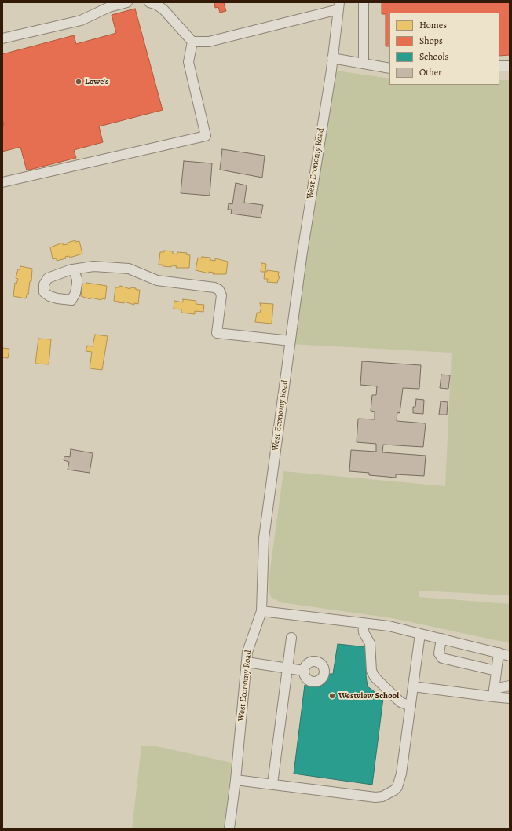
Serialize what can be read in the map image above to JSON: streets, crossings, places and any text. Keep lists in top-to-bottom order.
{
  "streets": {
    "street": ["West Economy Road"]
  },
  "places": ["Lowe's", "Westview School"],
  "legend": [
    "Homes",
    "Shops",
    "Schools",
    "Other"
  ]
}
